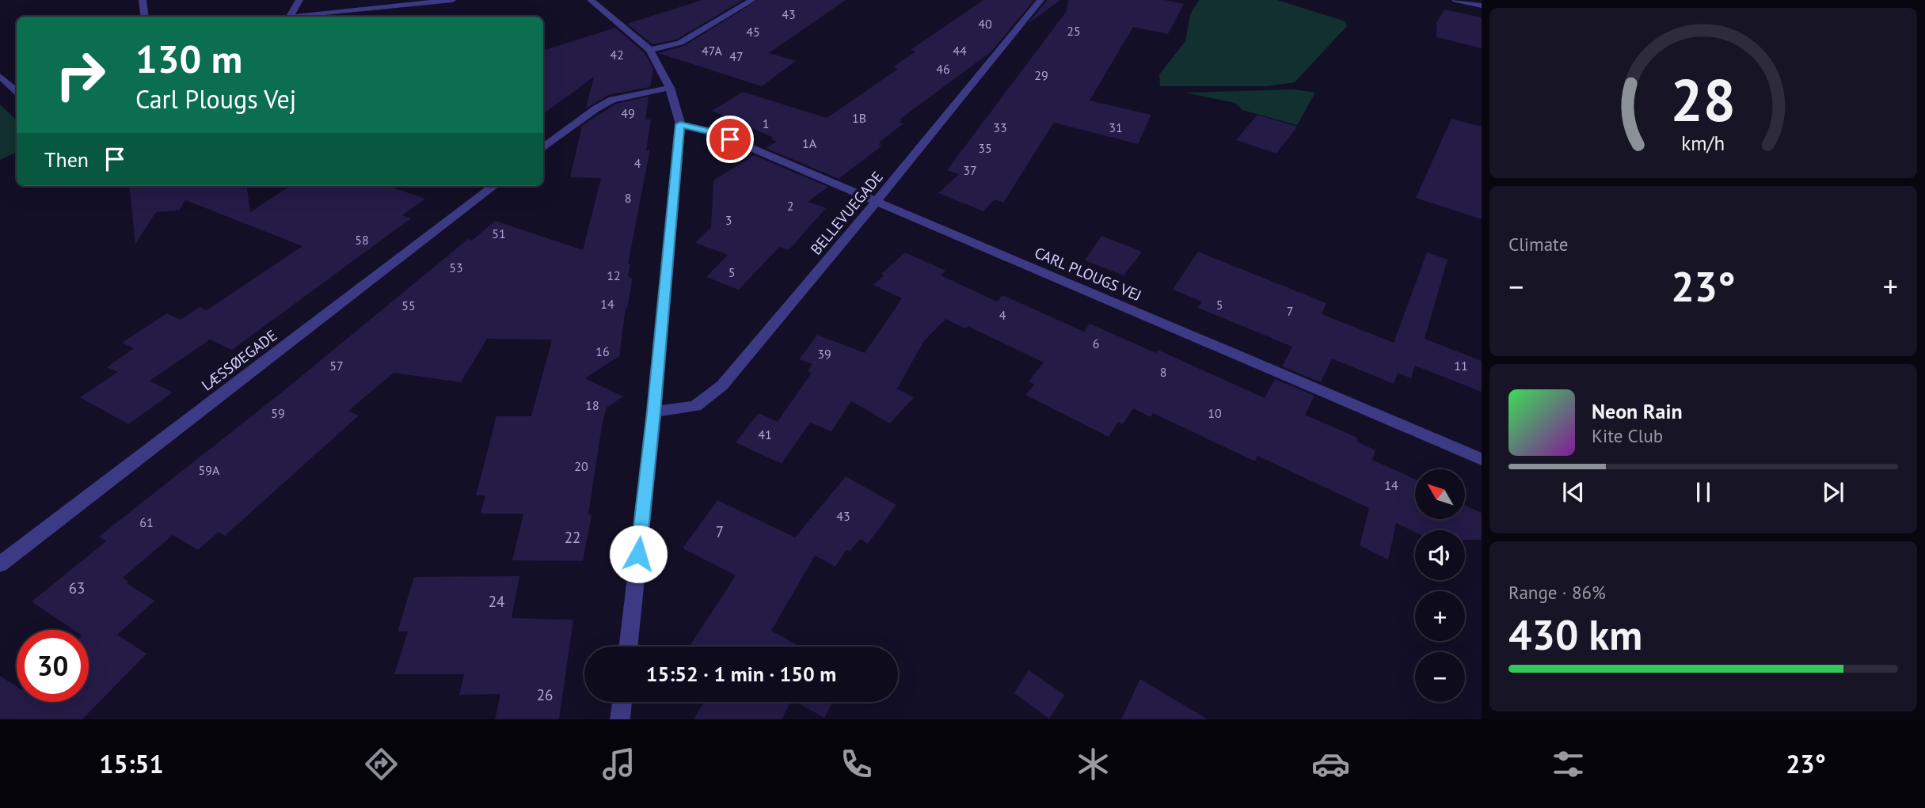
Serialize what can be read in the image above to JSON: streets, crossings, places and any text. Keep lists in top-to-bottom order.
{
  "streets": {
    "street": ["BELLEVUEGADE", "CARL PLOUGS VEJ", "LÆSSØEGADE"]
  },
  "crossings": [
    ["BELLEVUEGADE", "CARL PLOUGS VEJ"]
  ],
  "house_numbers": [
    "43",
    "40",
    "25",
    "45",
    "47A",
    "44",
    "42",
    "47",
    "46",
    "29",
    "49",
    "1B",
    "1",
    "33",
    "31",
    "1A",
    "35",
    "4",
    "37",
    "8",
    "2",
    "3",
    "51",
    "58",
    "53",
    "5",
    "12",
    "14",
    "5",
    "55",
    "7",
    "4",
    "6",
    "16",
    "39",
    "57",
    "11",
    "8",
    "18",
    "59",
    "10",
    "41",
    "20",
    "59A",
    "14",
    "43",
    "61",
    "7",
    "22",
    "63",
    "24",
    "26"
  ],
  "north": "top left",
  "page": {
    "turn": ["130 m", "Carl Plougs Vej"],
    "then": "Then",
    "tile": [
      "Climate",
      ["Range · 86%", "430 km"]
    ],
    "heat": ["−", "23°", "+"],
    "song": ["Neon Rain", "Kite Club"],
    "map_buttons": ["+", "−"],
    "limit": "30",
    "trip": "15:52 · 1 min · 150 m",
    "tabs": ["15:51", "23°"],
    "gauge": ["28", "km/h"]
  }
}
